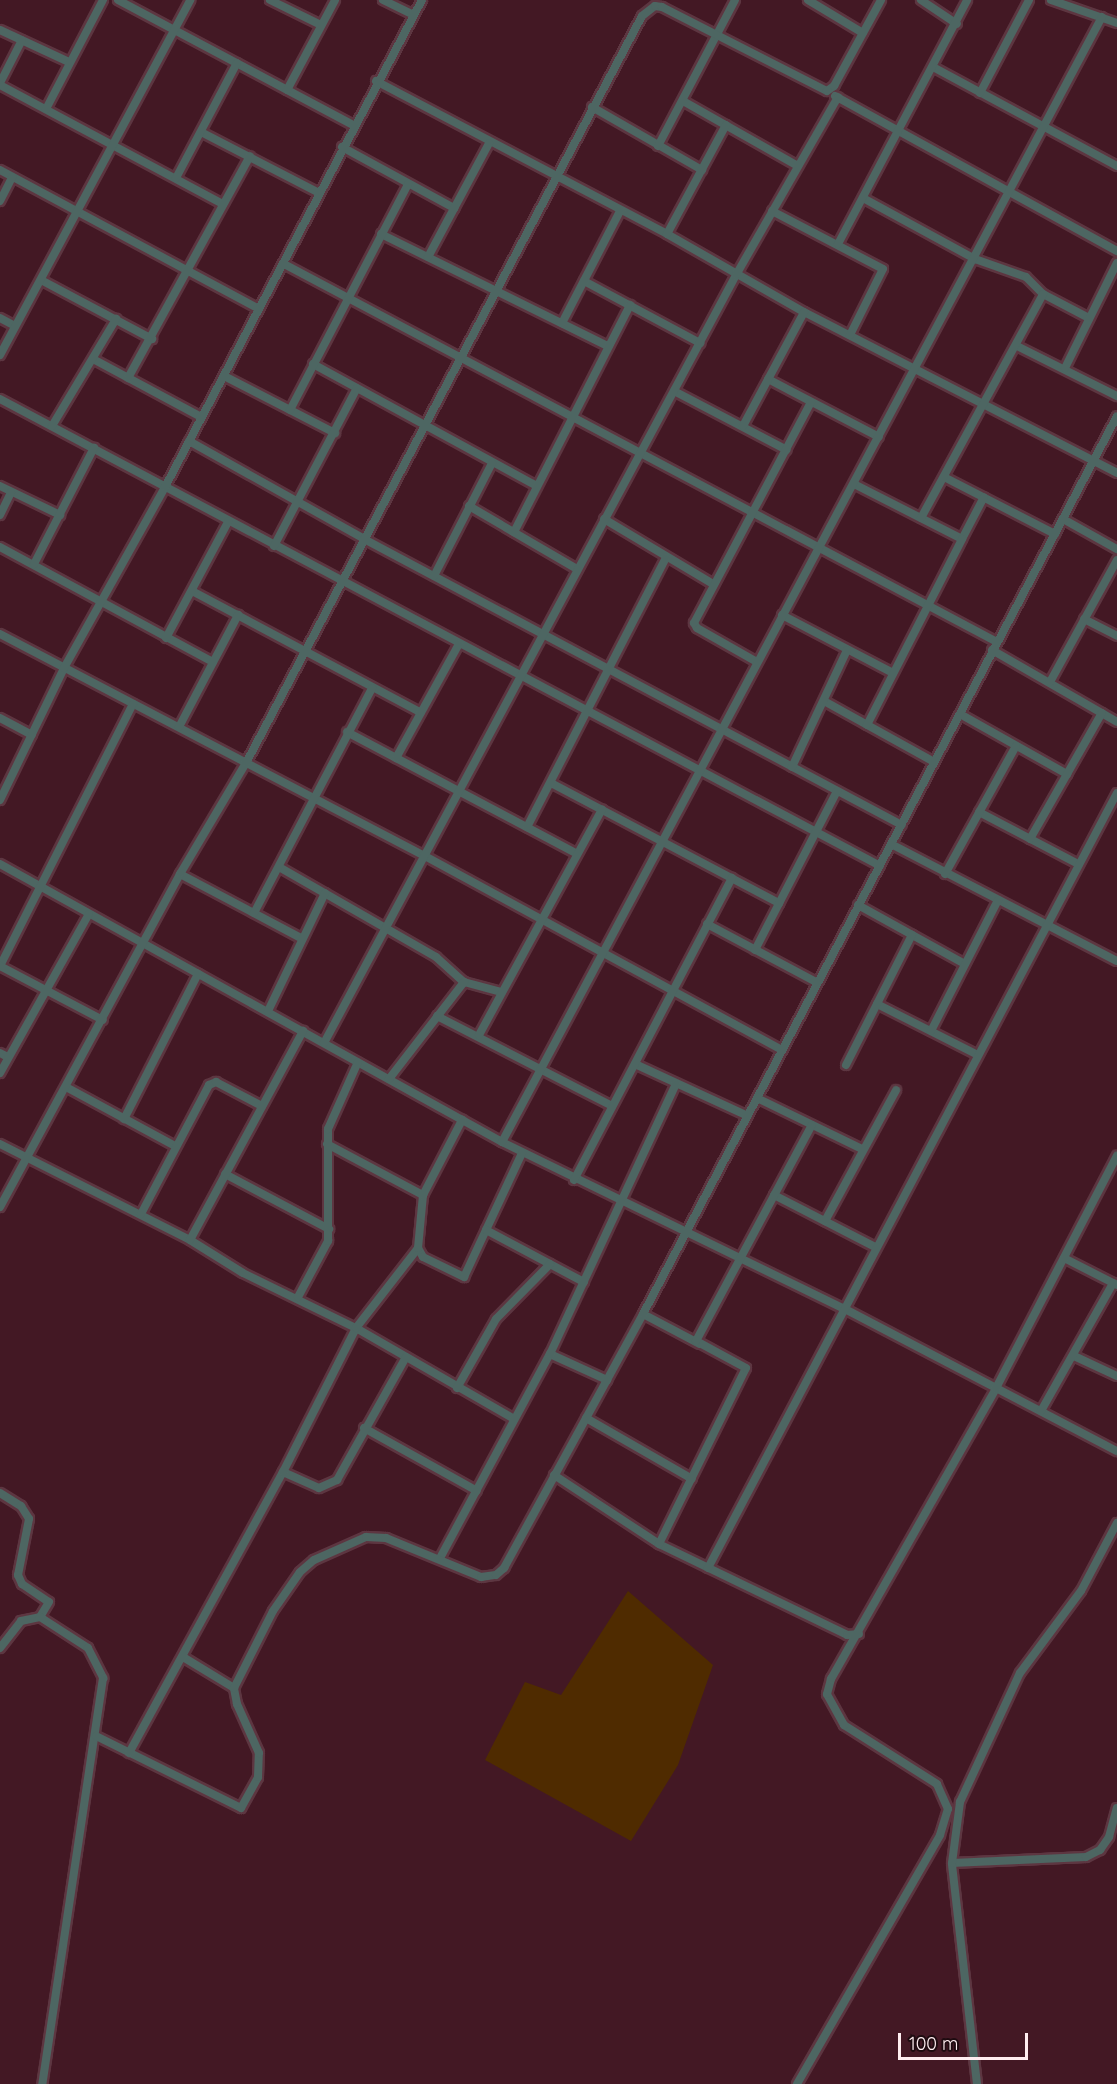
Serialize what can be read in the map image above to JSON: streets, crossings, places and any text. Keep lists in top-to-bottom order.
{
  "scale_bar": "100 m"
}
